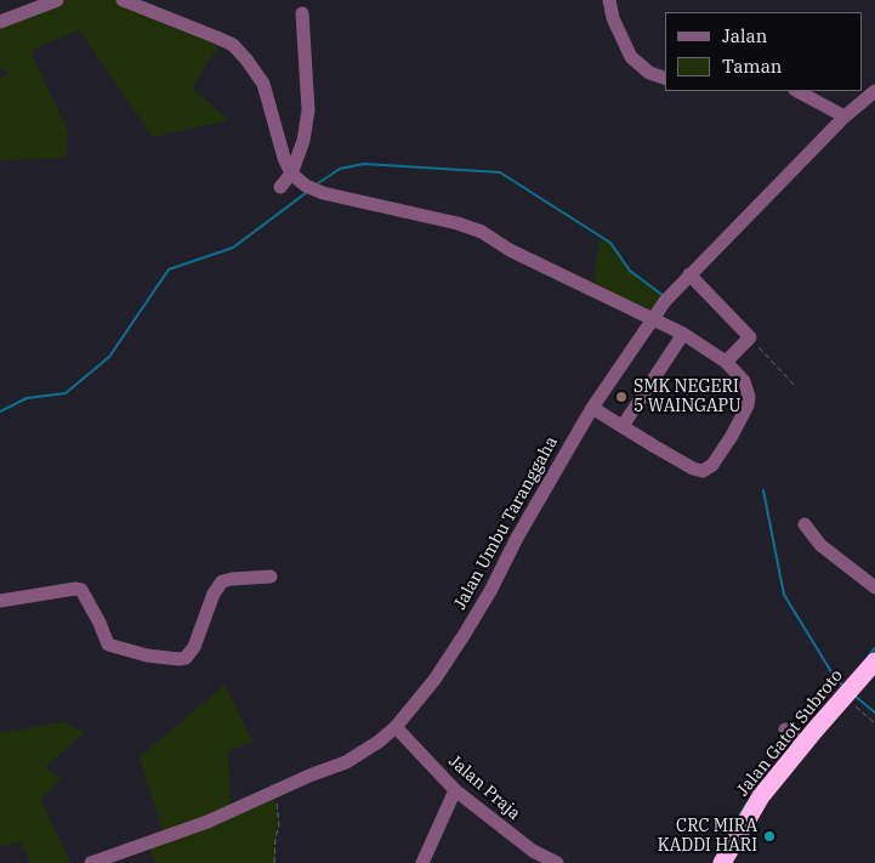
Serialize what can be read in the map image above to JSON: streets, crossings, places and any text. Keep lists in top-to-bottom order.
{
  "streets": {
    "highway": ["Jalan Gatot Subroto"],
    "street": ["Jalan Umbu Taranggaha", "Jalan Praja"]
  },
  "crossings": [
    ["Jalan Umbu Taranggaha", "Jalan Praja"]
  ],
  "places": ["SMK NEGERI 5 WAINGAPU", "CRC MIRA KADDI HARI"],
  "legend": ["Jalan", "Taman"]
}
